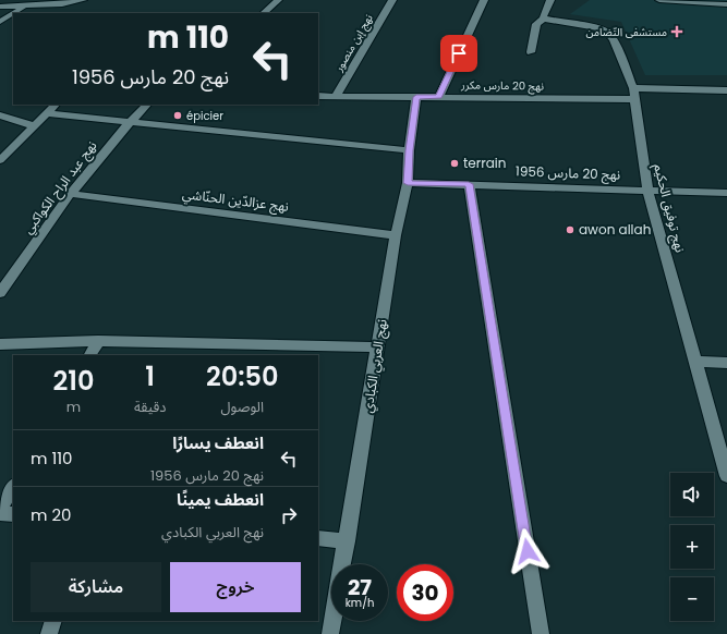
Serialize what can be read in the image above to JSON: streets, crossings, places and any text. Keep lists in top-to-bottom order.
{
  "streets": {
    "street": [
      "نهج إبن منصور",
      "نهج 20 مارس مكرر",
      "نهج 20 مارس 1956",
      "نهج عبد الراح الكواكبي",
      "نهج عزالدّين الحنّاشي",
      "نهج توفيق الحكيم",
      "نهج العربي الكبادي"
    ]
  },
  "crossings": [
    ["نهج إبن منصور", "نهج 20 مارس مكرر"],
    ["نهج 20 مارس مكرر", "نهج توفيق الحكيم"],
    ["نهج 20 مارس مكرر", "نهج العربي الكبادي"],
    ["نهج 20 مارس 1956", "نهج توفيق الحكيم"],
    ["نهج 20 مارس 1956", "نهج العربي الكبادي"],
    ["نهج عبد الراح الكواكبي", "نهج عزالدّين الحنّاشي"],
    ["نهج عزالدّين الحنّاشي", "نهج العربي الكبادي"]
  ],
  "places": {
    "health": ["مستشفى التّضامن"],
    "other": ["épicier", "terrain", "awon allah"]
  },
  "page": {
    "turn": ["110 m", "نهج 20 مارس 1956"],
    "eta": [
      "20:50",
      "الوصول",
      "1",
      "دقيقة",
      "210",
      "m"
    ],
    "list": [
      {
        "name": "انعطف يسارًا",
        "note": "نهج 20 مارس 1956",
        "value": "110 m"
      },
      {
        "name": "انعطف يمينًا",
        "note": "نهج العربي الكبادي",
        "value": "20 m"
      }
    ],
    "map_buttons": ["+", "−"],
    "buttons": ["خروج", "مشاركة"],
    "speed": "27 km/h",
    "limit": "30"
  }
}
